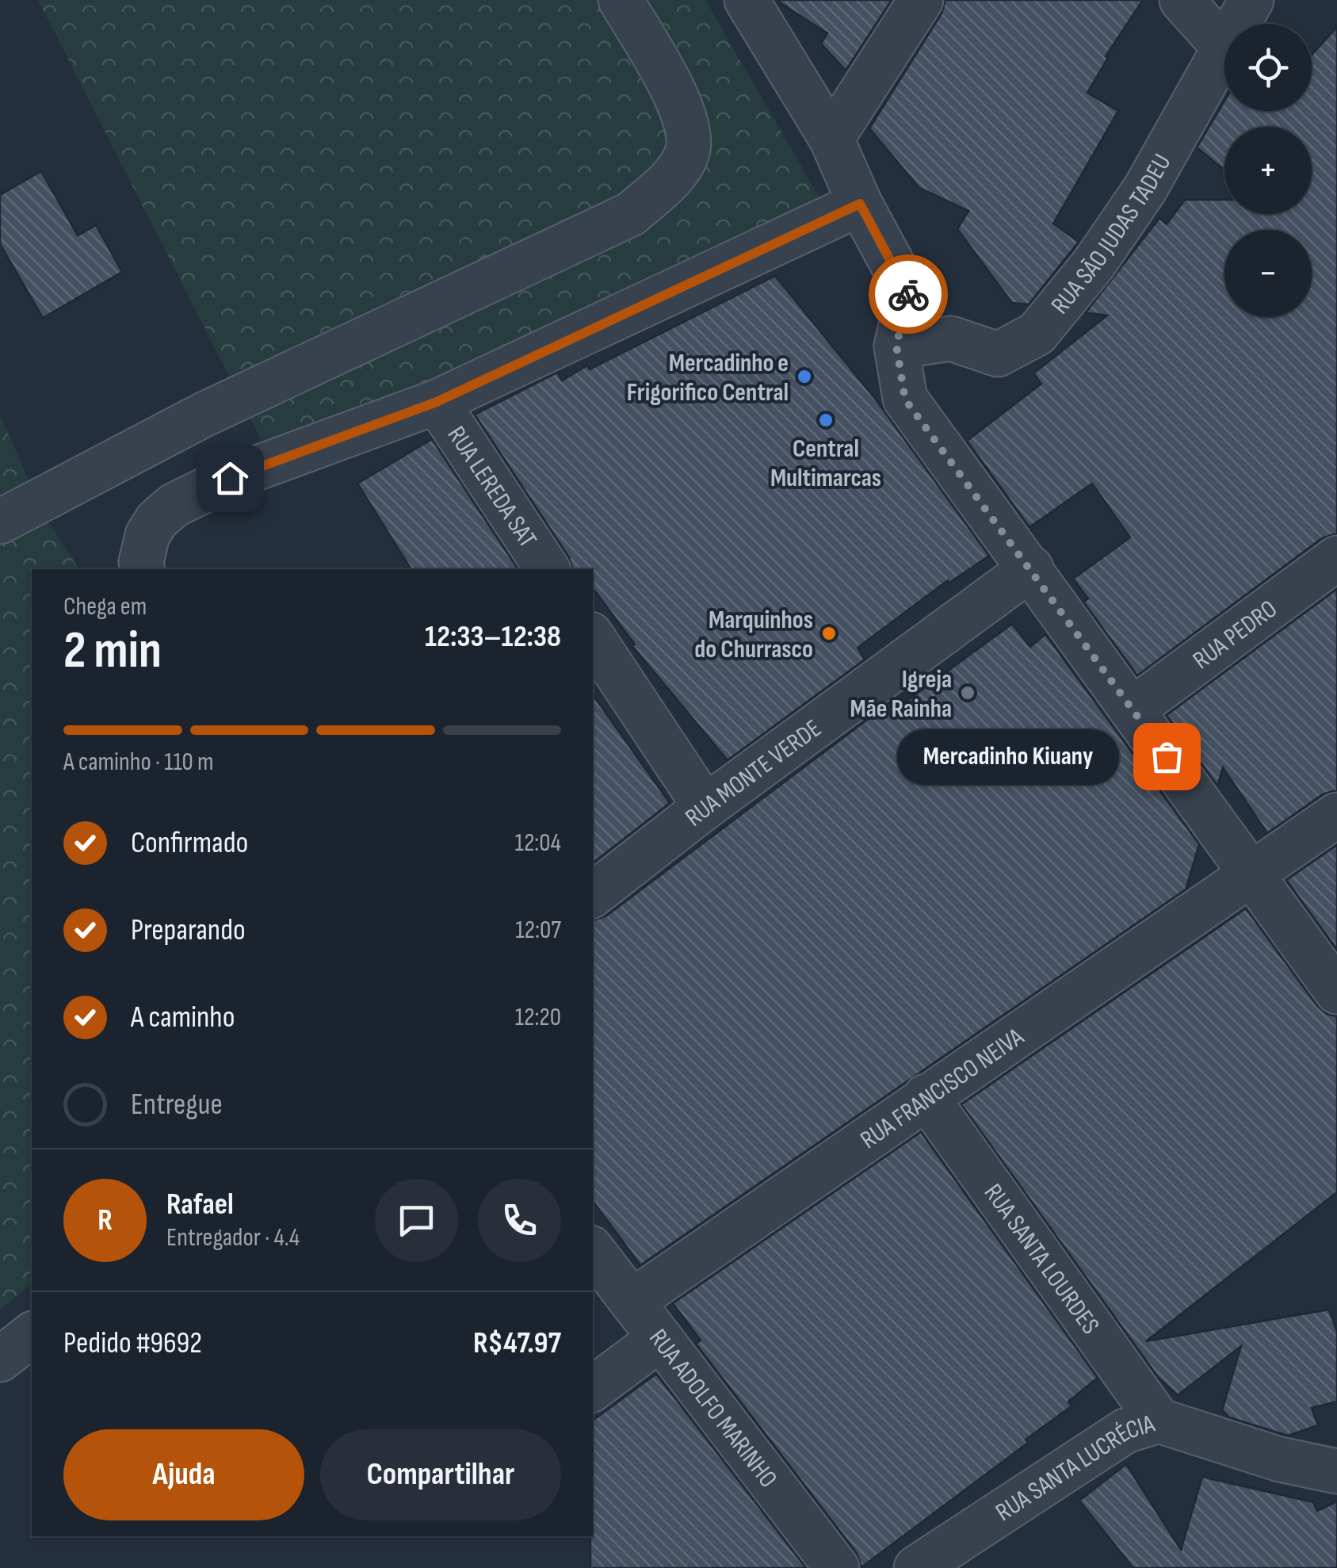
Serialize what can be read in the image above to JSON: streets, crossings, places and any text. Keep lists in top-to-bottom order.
{
  "streets": {
    "street": [
      "RUA SÃO JUDAS TADEU",
      "RUA LEREDA SAT",
      "RUA PEDRO",
      "RUA MONTE VERDE",
      "RUA FRANCISCO NEIVA",
      "RUA SANTA LOURDES",
      "RUA ADOLFO MARINHO",
      "RUA SANTA LUCRÉCIA"
    ]
  },
  "crossings": [
    ["RUA FRANCISCO NEIVA", "RUA SANTA LOURDES"],
    ["RUA FRANCISCO NEIVA", "RUA ADOLFO MARINHO"],
    ["RUA SANTA LOURDES", "RUA SANTA LUCRÉCIA"]
  ],
  "places": [
    "Mercadinho e Frigorifico Central",
    "Central Multimarcas",
    "Marquinhos do Churrasco",
    "Igreja Mãe Rainha",
    "Mercadinho Kiuany"
  ],
  "page": {
    "map_buttons": ["+", "−"],
    "heading": ["2 min", "Chega em", "12:33–12:38"],
    "panel": [
      "Rafael",
      "Entregador · 4.4",
      "Pedido #9692",
      "R$47.97"
    ],
    "bar": "A caminho · 110 m",
    "bubble": "Mercadinho Kiuany",
    "list": [
      ["Confirmado", "12:04"],
      ["Preparando", "12:07"],
      ["A caminho", "12:20"],
      "Entregue"
    ],
    "round": "R",
    "buttons": ["Ajuda", "Compartilhar"]
  }
}
